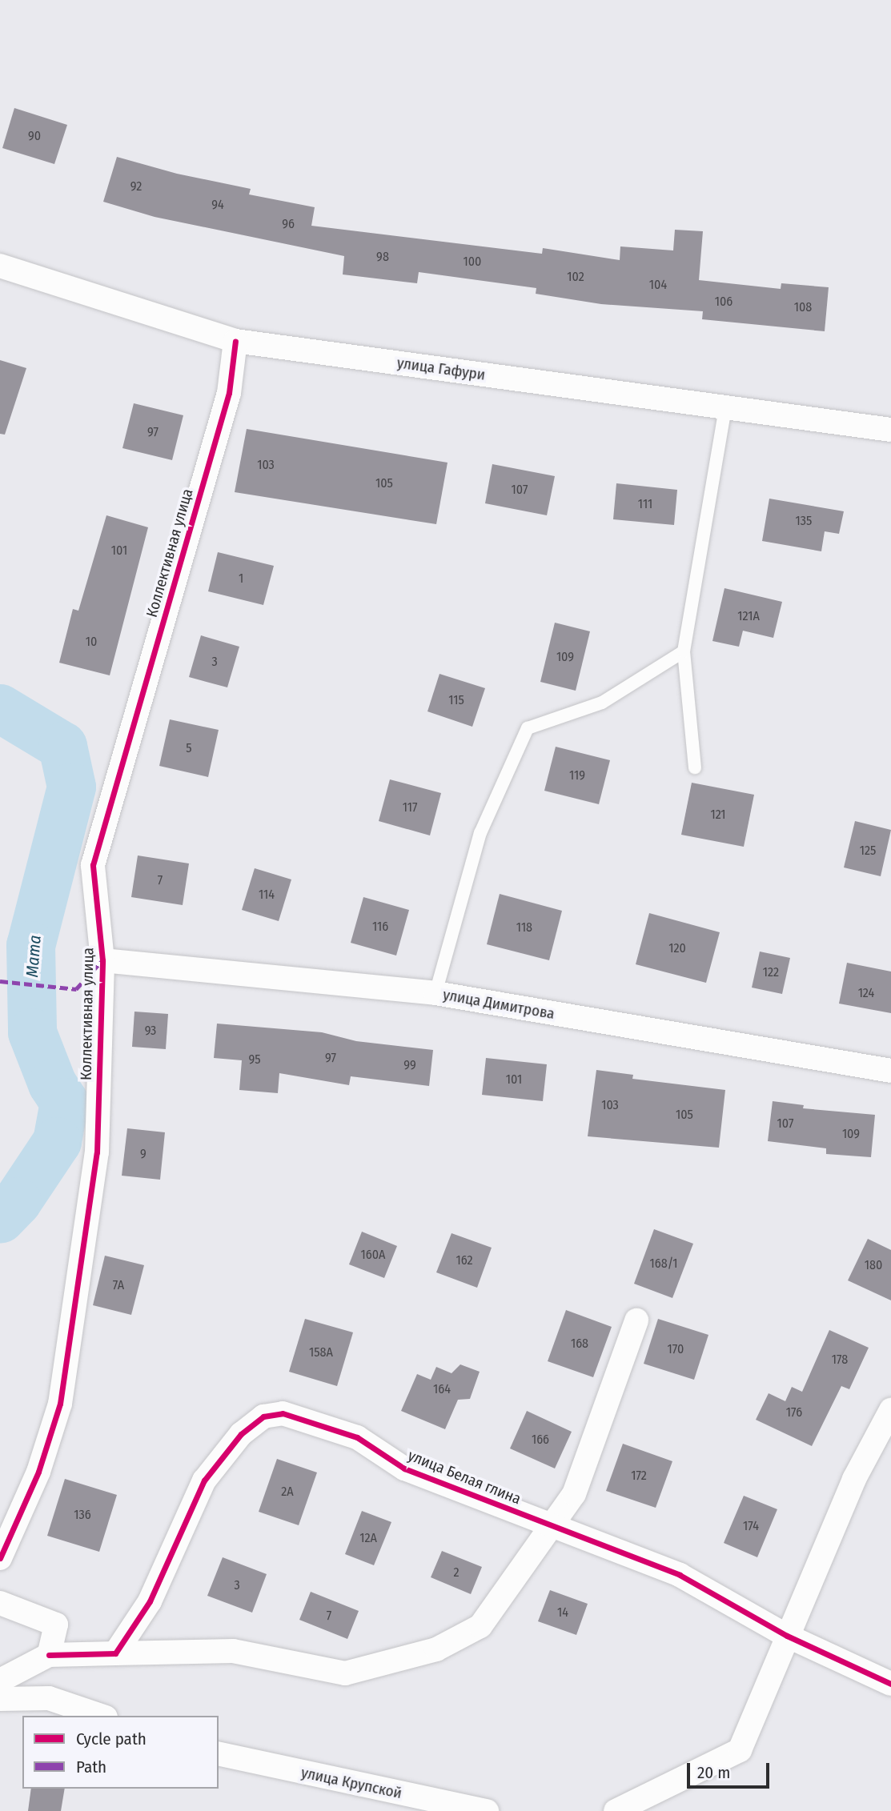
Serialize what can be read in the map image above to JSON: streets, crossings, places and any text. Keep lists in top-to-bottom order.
{
  "streets": {
    "street": [
      "улица Гафури",
      "Коллективная улица",
      "улица Димитрова",
      "улица Белая глина",
      "улица Крупской"
    ]
  },
  "crossings": [
    ["улица Гафури", "Коллективная улица"],
    ["Коллективная улица", "улица Димитрова"]
  ],
  "water": ["Мата"],
  "house_numbers": [
    "90",
    "92",
    "94",
    "96",
    "98",
    "100",
    "102",
    "104",
    "106",
    "108",
    "97",
    "103",
    "105",
    "107",
    "111",
    "135",
    "101",
    "1",
    "121А",
    "10",
    "109",
    "3",
    "115",
    "5",
    "119",
    "117",
    "121",
    "125",
    "7",
    "114",
    "116",
    "118",
    "120",
    "122",
    "124",
    "93",
    "97",
    "95",
    "99",
    "101",
    "103",
    "105",
    "107",
    "109",
    "9",
    "160А",
    "162",
    "168/1",
    "180",
    "7А",
    "168",
    "170",
    "158А",
    "178",
    "164",
    "176",
    "166",
    "172",
    "2А",
    "136",
    "174",
    "12А",
    "2",
    "3",
    "14",
    "7"
  ],
  "legend": ["Cycle path", "Path"],
  "scale_bar": "20 m"
}
